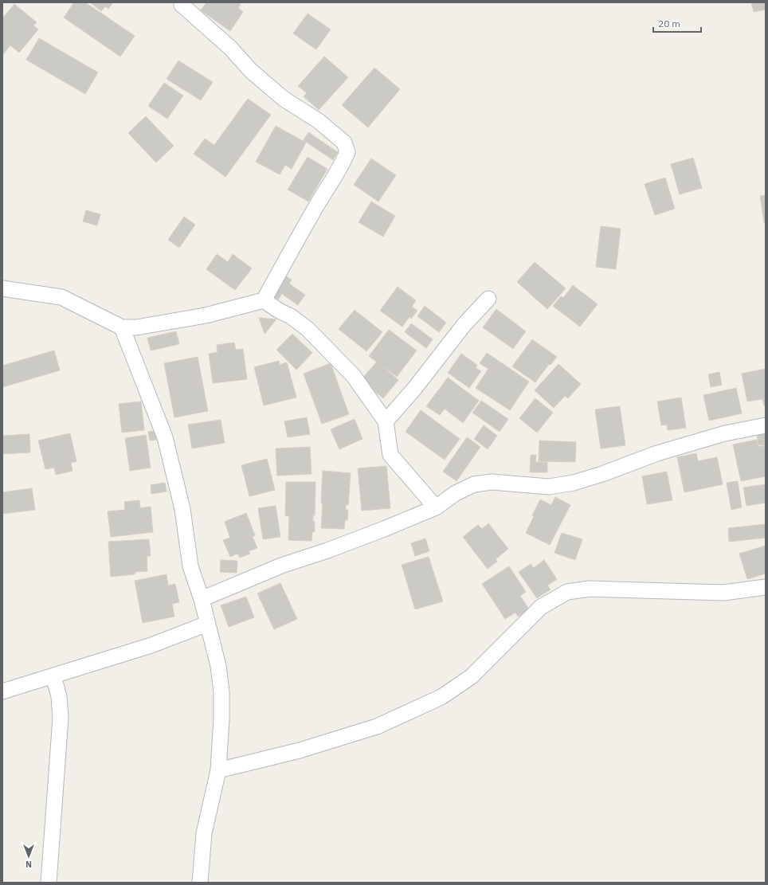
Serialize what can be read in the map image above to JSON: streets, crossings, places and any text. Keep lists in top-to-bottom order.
{
  "scale_bar": "20 m",
  "north": "bottom"
}
